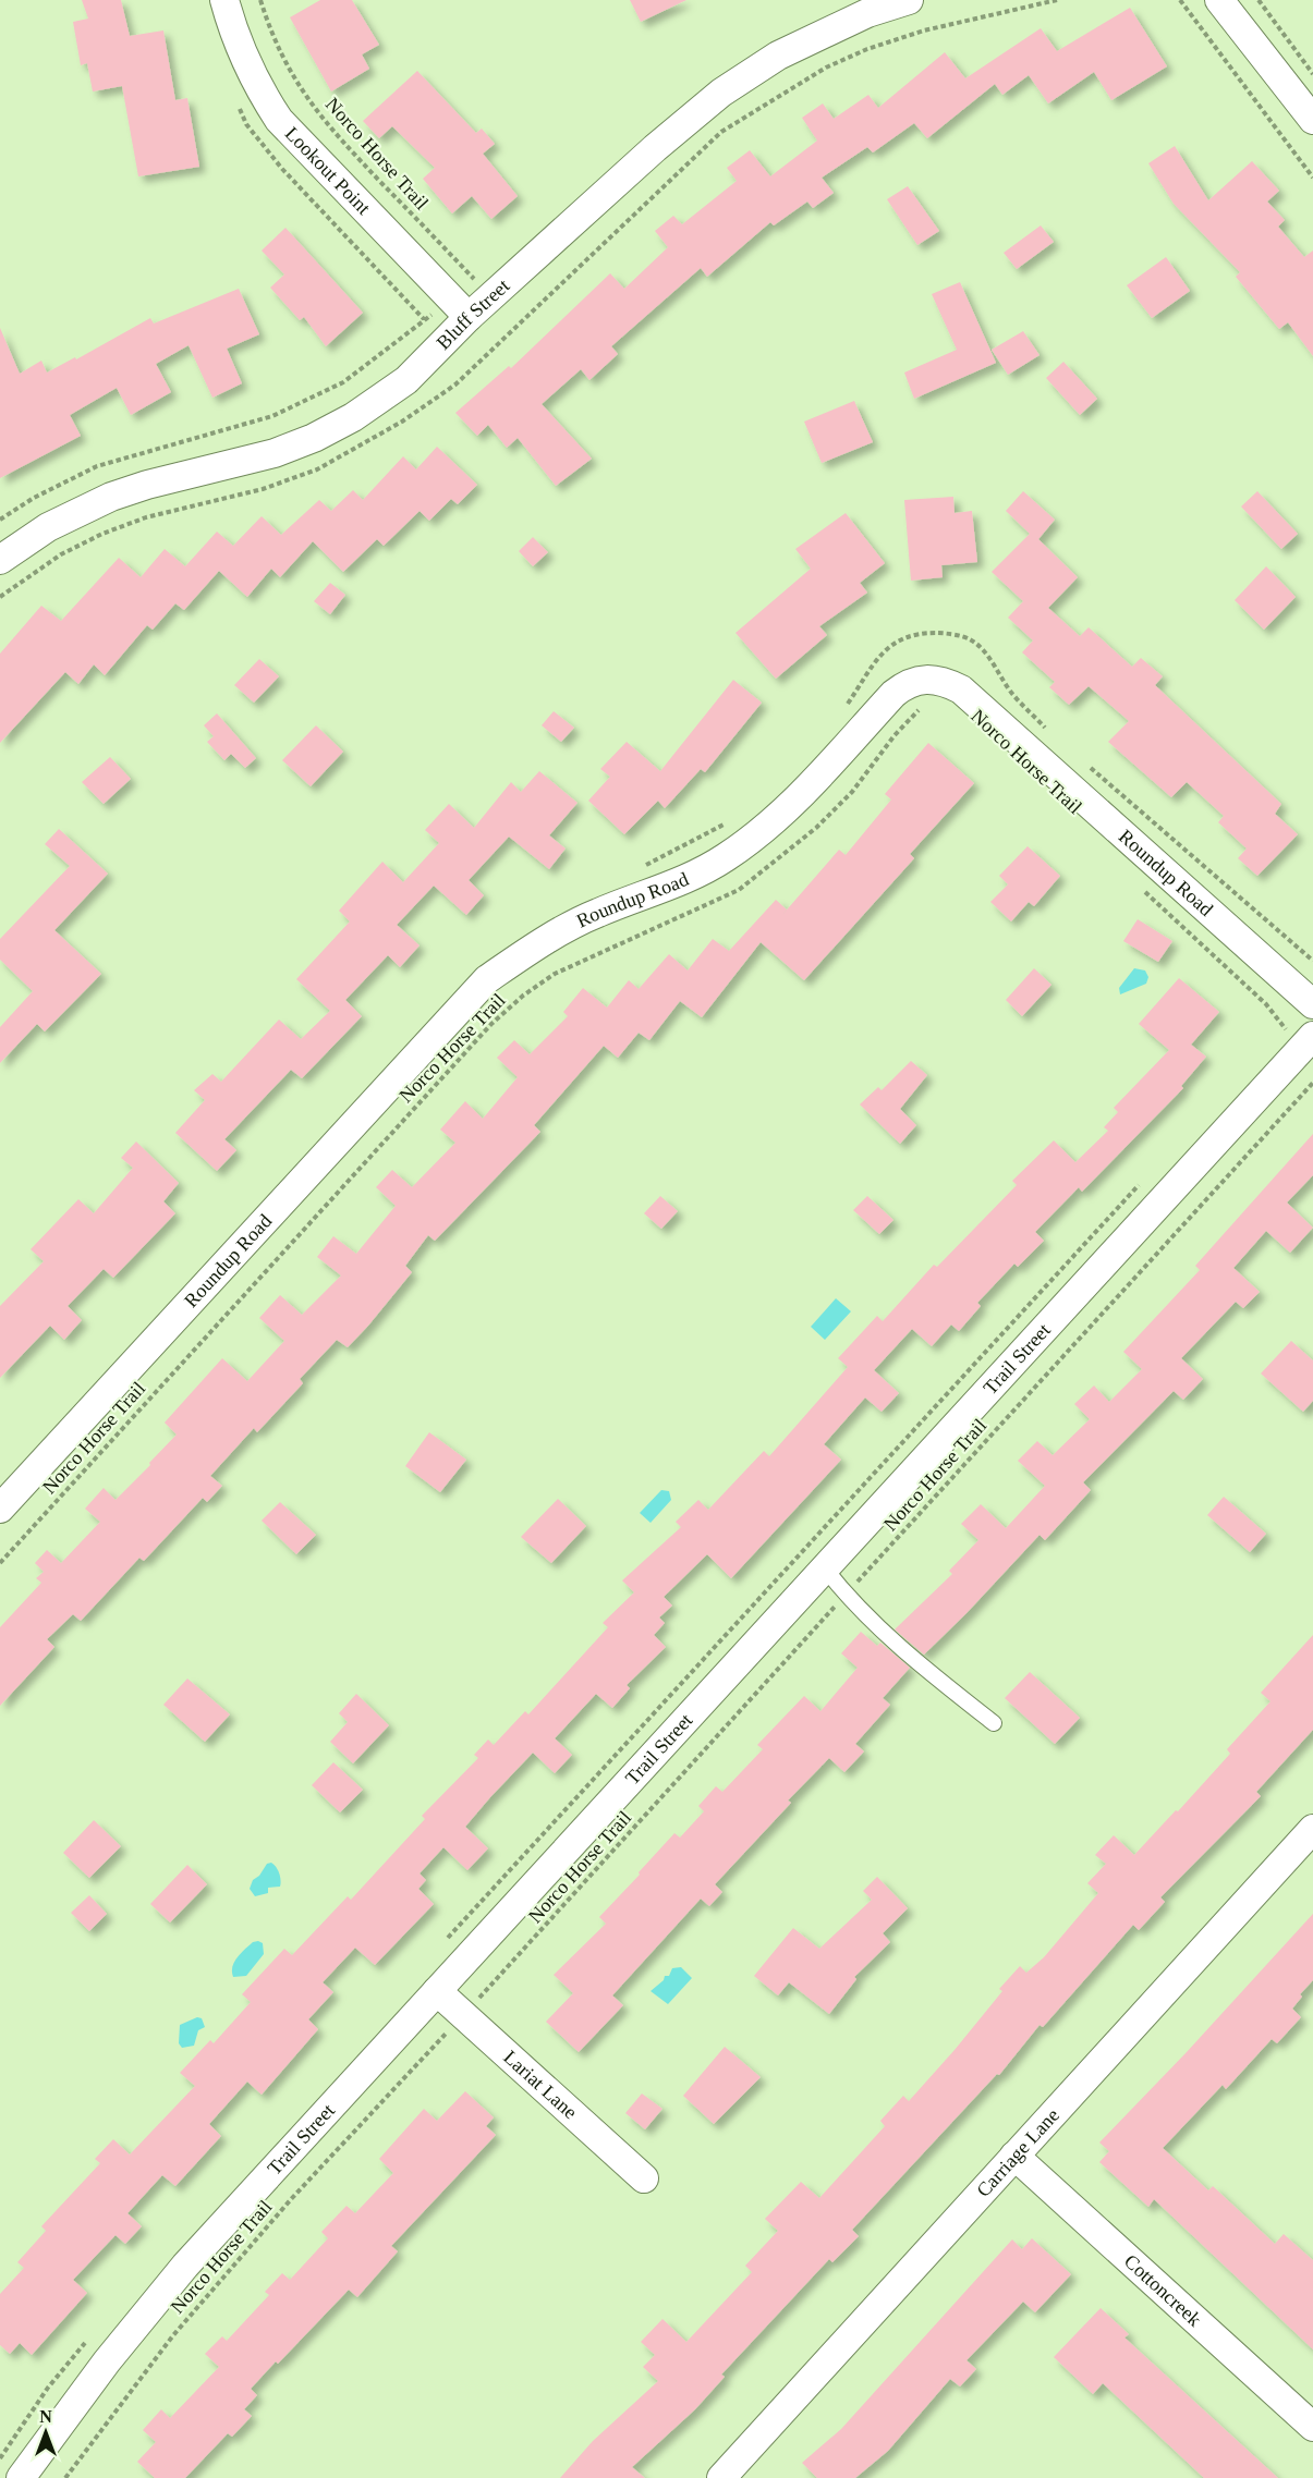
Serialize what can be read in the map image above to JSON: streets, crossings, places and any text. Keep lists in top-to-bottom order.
{
  "streets": {
    "street": [
      "Lookout Point",
      "Bluff Street",
      "Roundup Road",
      "Trail Street",
      "Lariat Lane",
      "Carriage Lane",
      "Cottoncreek"
    ],
    "path": ["Norco Horse Trail"]
  },
  "crossings": [
    ["Norco Horse Trail", "Lariat Lane"],
    ["Lookout Point", "Bluff Street"],
    ["Trail Street", "Lariat Lane"],
    ["Carriage Lane", "Cottoncreek"]
  ],
  "north": "top"
}
